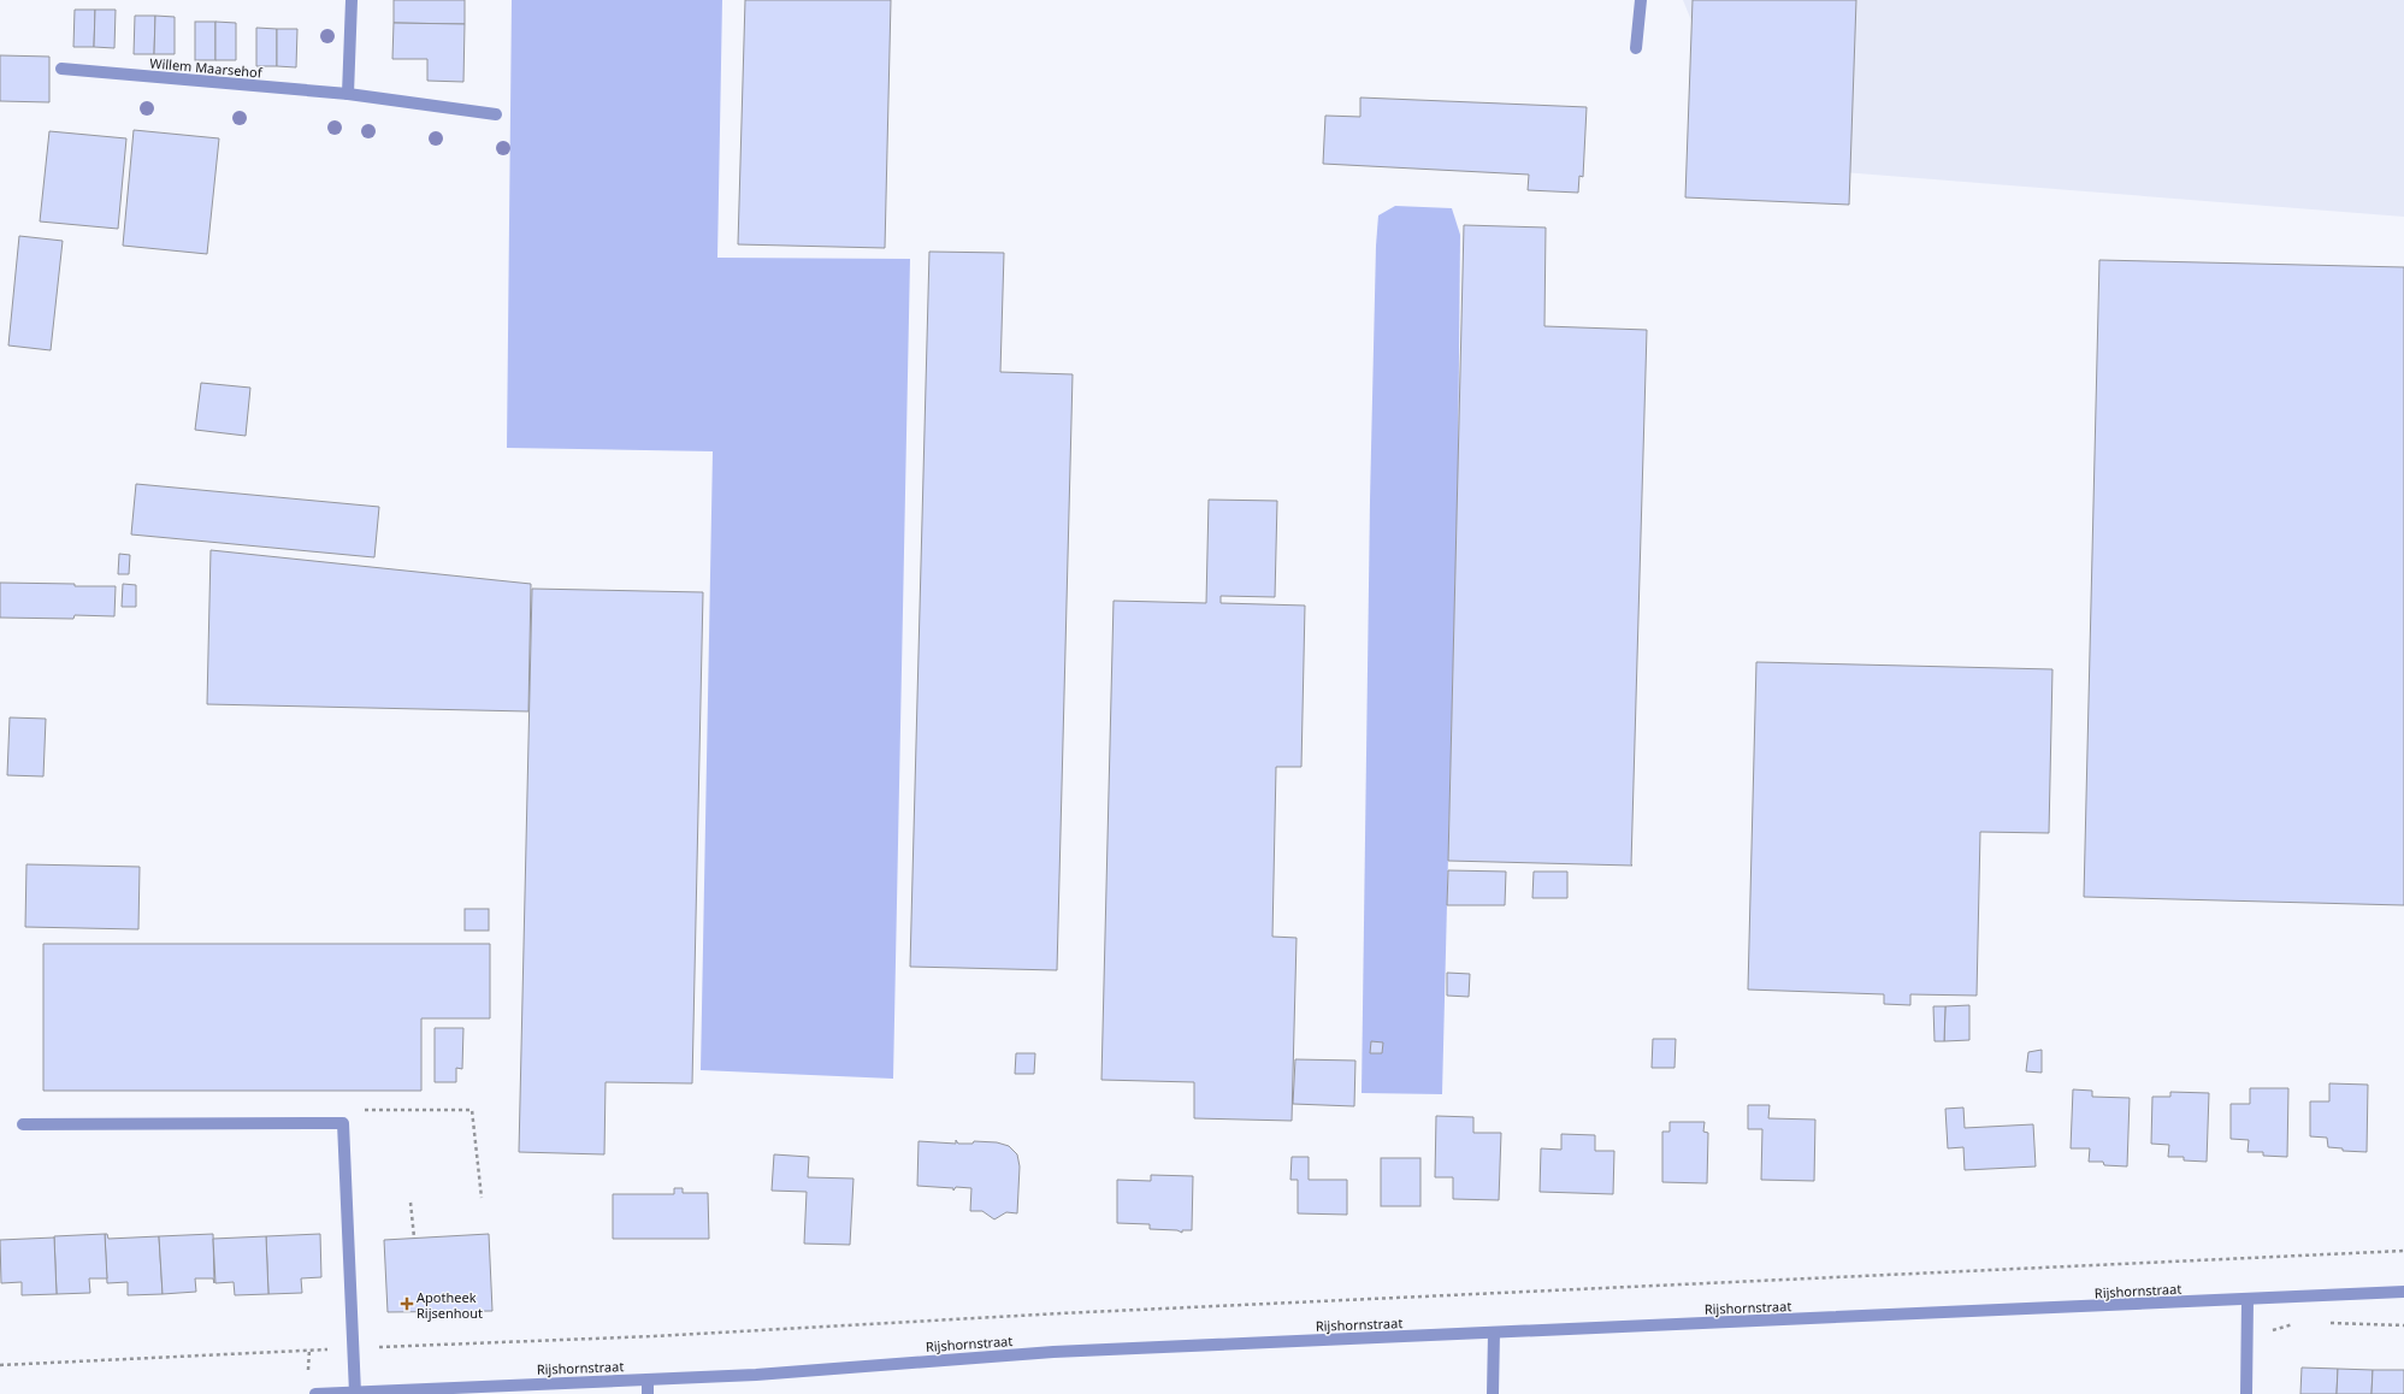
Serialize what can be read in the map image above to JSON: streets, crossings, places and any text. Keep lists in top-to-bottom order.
{
  "streets": {
    "street": ["Willem Maarsehof", "Rijshornstraat"]
  },
  "places": {
    "health": ["Apotheek Rijsenhout"]
  }
}
